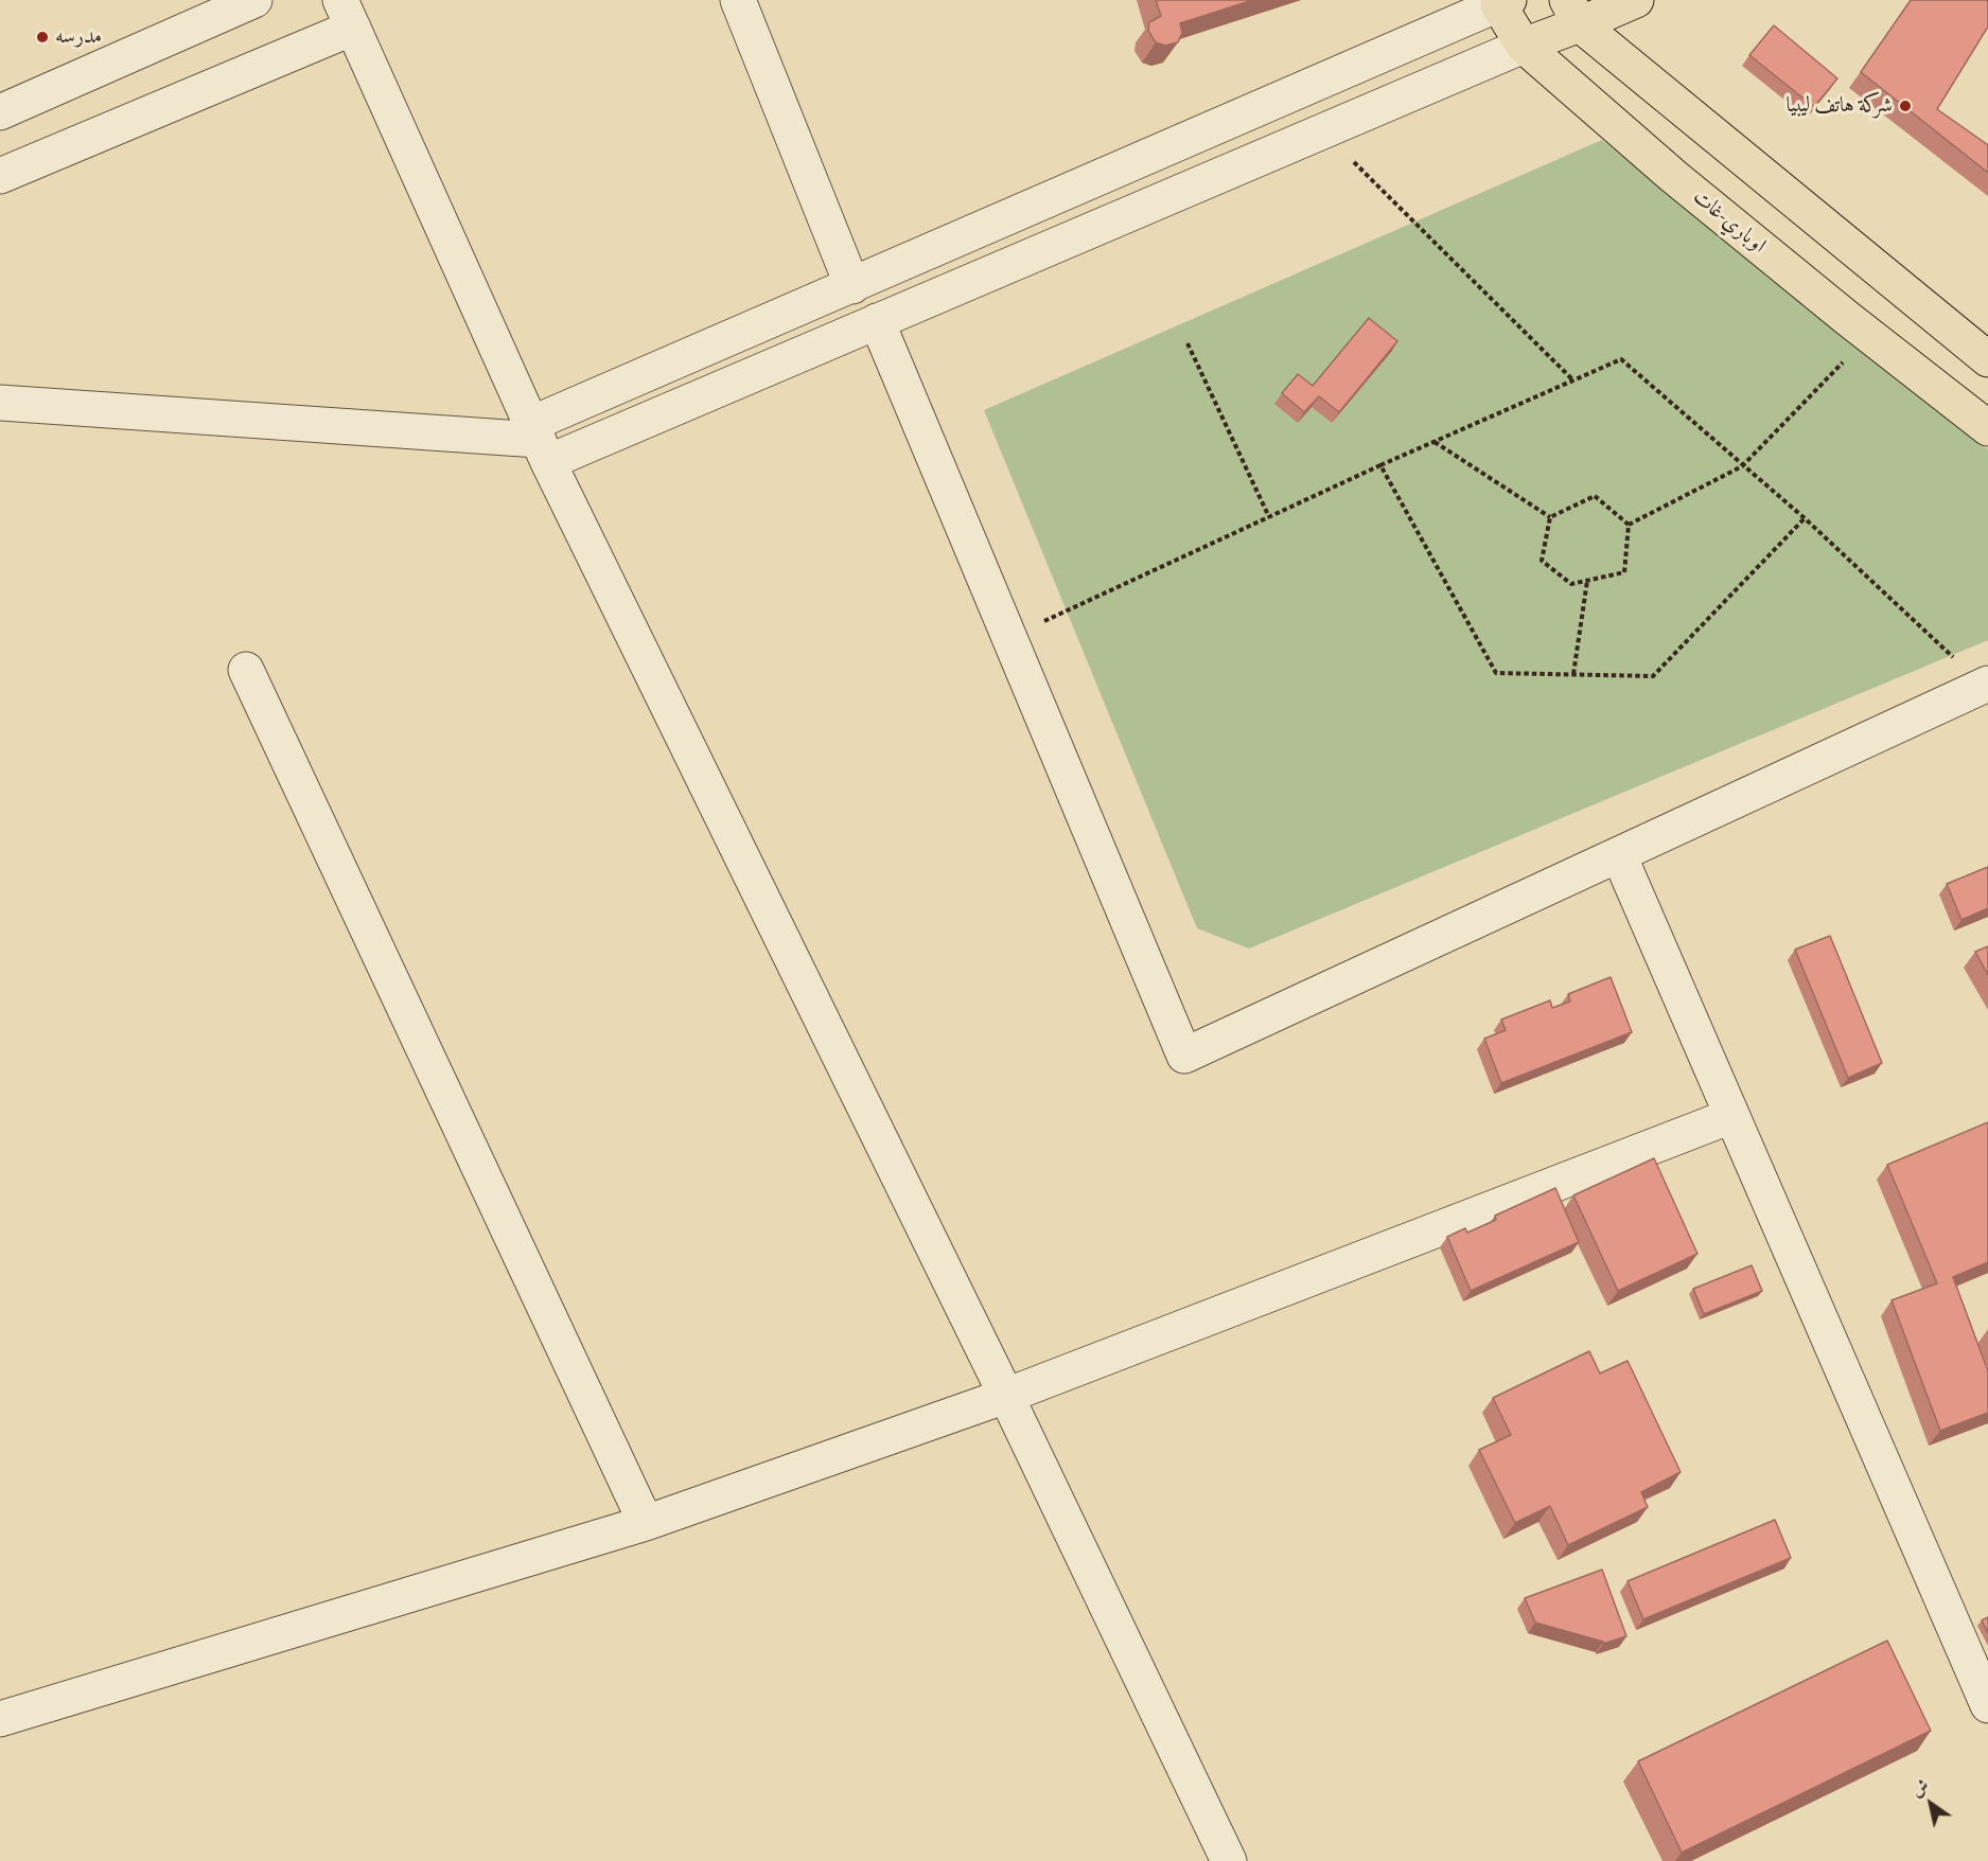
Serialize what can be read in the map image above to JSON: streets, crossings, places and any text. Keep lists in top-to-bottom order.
{
  "streets": {
    "highway": ["اوباري-غات"]
  },
  "places": ["مدرسه", "شركة هاتف ليبيا"],
  "north": "top left"
}
